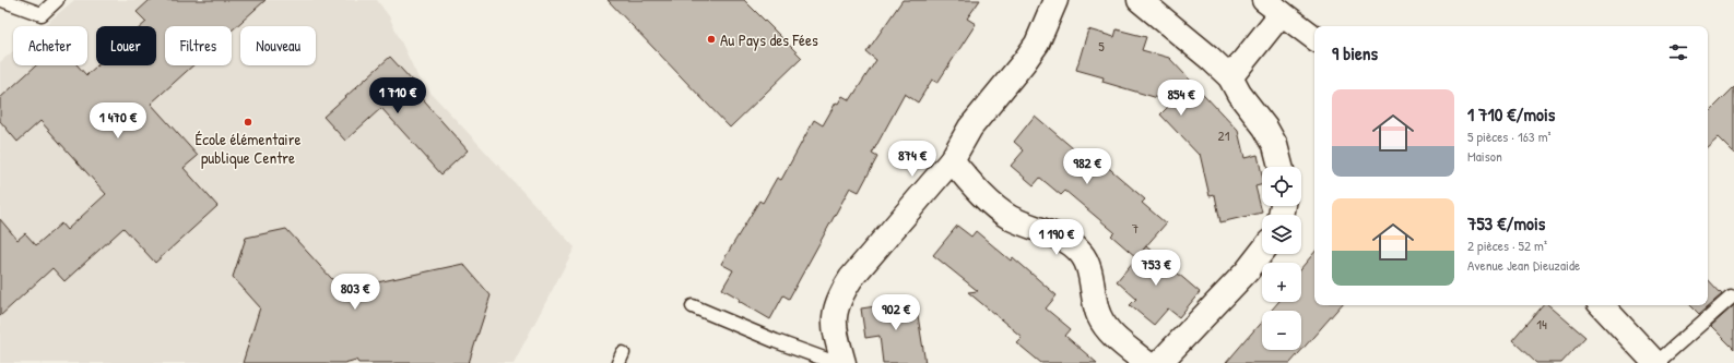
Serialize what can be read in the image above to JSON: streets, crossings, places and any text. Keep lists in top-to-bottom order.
{
  "places": ["Au Pays des Fées", "École élémentaire publique Centre"],
  "house_numbers": [
    "5",
    "21",
    "7",
    "14"
  ],
  "page": {
    "chip": [
      "Acheter",
      "Louer",
      "Filtres",
      "Nouveau"
    ],
    "heading": "9 biens",
    "price": [
      "1 710 €",
      "854 €",
      "1 470 €",
      "874 €",
      "982 €",
      "1 190 €",
      "753 €",
      "803 €",
      "902 €"
    ],
    "list": [
      {
        "name": "1 710 €/mois",
        "note": "5 pièces · 163 m² · Maison"
      },
      {
        "name": "753 €/mois",
        "note": "2 pièces · 52 m² · Avenue Jean Dieuzaide"
      }
    ],
    "map_buttons": ["+", "−"]
  }
}
